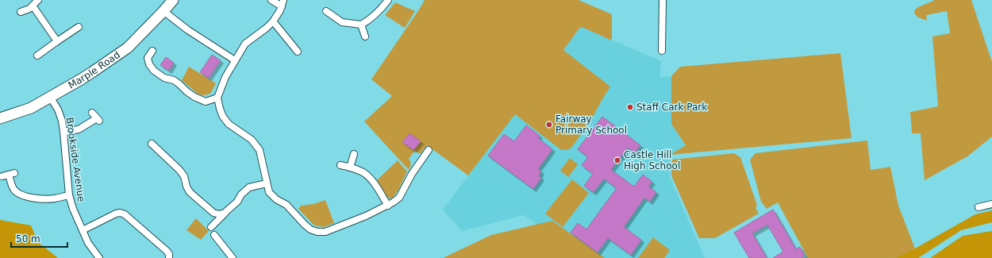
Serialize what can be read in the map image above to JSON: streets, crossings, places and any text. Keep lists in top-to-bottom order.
{
  "streets": {
    "main road": ["Marple Road"],
    "street": ["Brookside Avenue"]
  },
  "crossings": [
    ["Marple Road", "Brookside Avenue"]
  ],
  "places": ["Staff Cark Park", "Fairway Primary School", "Castle Hill High School"],
  "scale_bar": "50 m"
}
